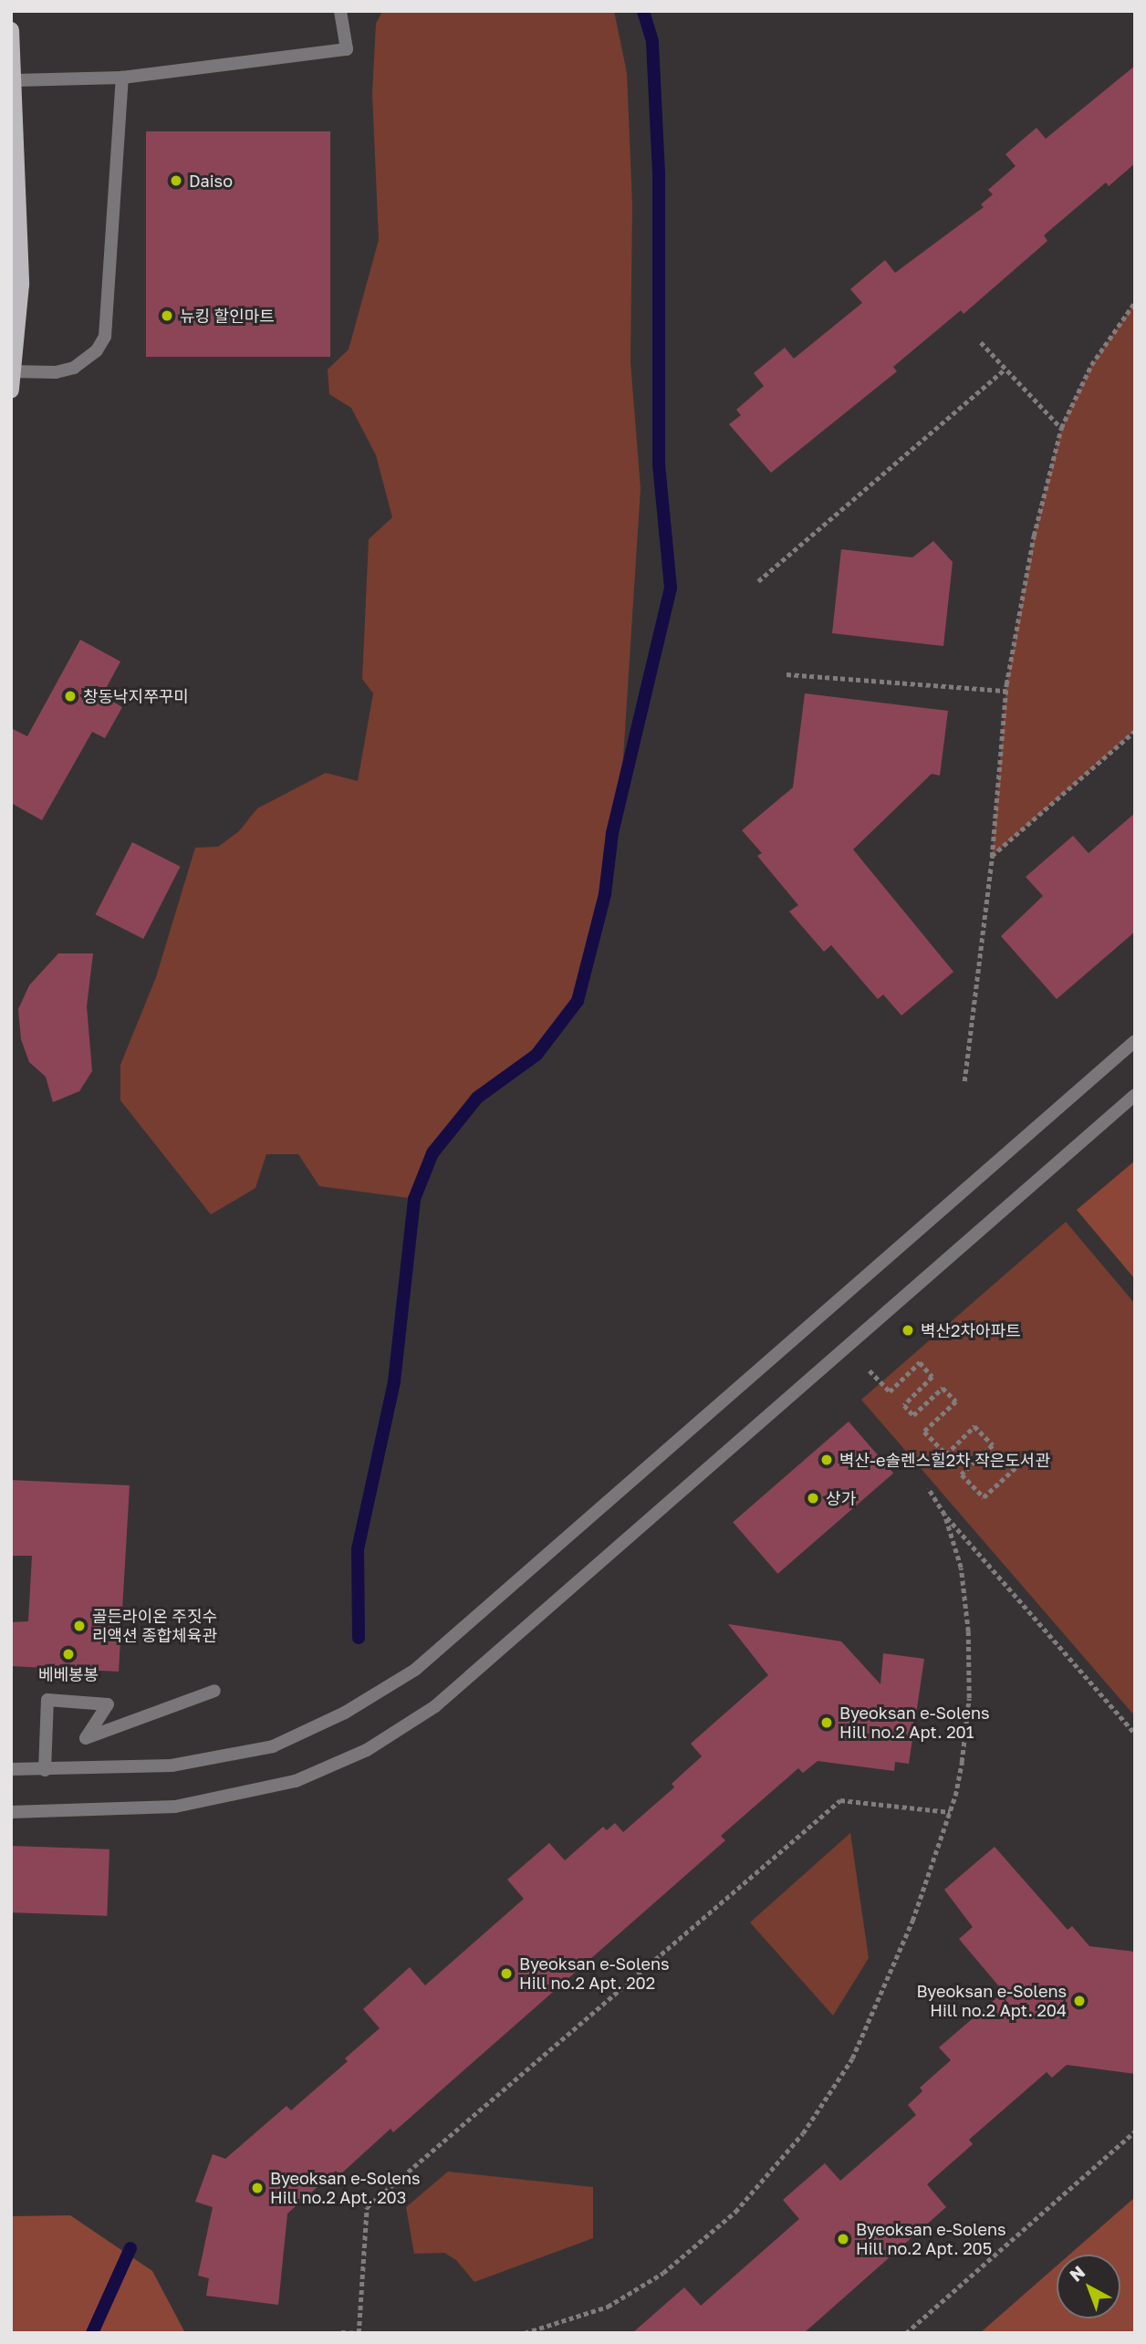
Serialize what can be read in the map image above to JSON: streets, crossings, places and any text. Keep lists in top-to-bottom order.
{
  "places": [
    "Daiso",
    "뉴킹 할인마트",
    "창동낙지쭈꾸미",
    "벽산2차아파트",
    "벽산-e솔렌스힐2차 작은도서관",
    "상가",
    "골든라이온 주짓수 리액션 종합체육관",
    "베베봉봉",
    "Byeoksan e-Solens Hill no.2 Apt. 201",
    "Byeoksan e-Solens Hill no.2 Apt. 202",
    "Byeoksan e-Solens Hill no.2 Apt. 204",
    "Byeoksan e-Solens Hill no.2 Apt. 203",
    "Byeoksan e-Solens Hill no.2 Apt. 205"
  ],
  "north": "top left"
}
